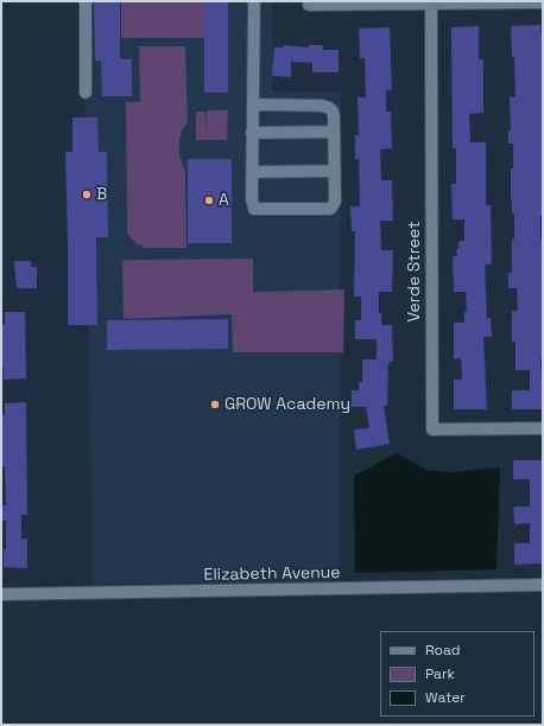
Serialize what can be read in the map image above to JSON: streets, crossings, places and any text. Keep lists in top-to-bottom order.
{
  "streets": {
    "street": ["Verde Street", "Elizabeth Avenue"]
  },
  "places": ["B", "A", "GROW Academy"],
  "legend": ["Road", "Park", "Water"]
}
